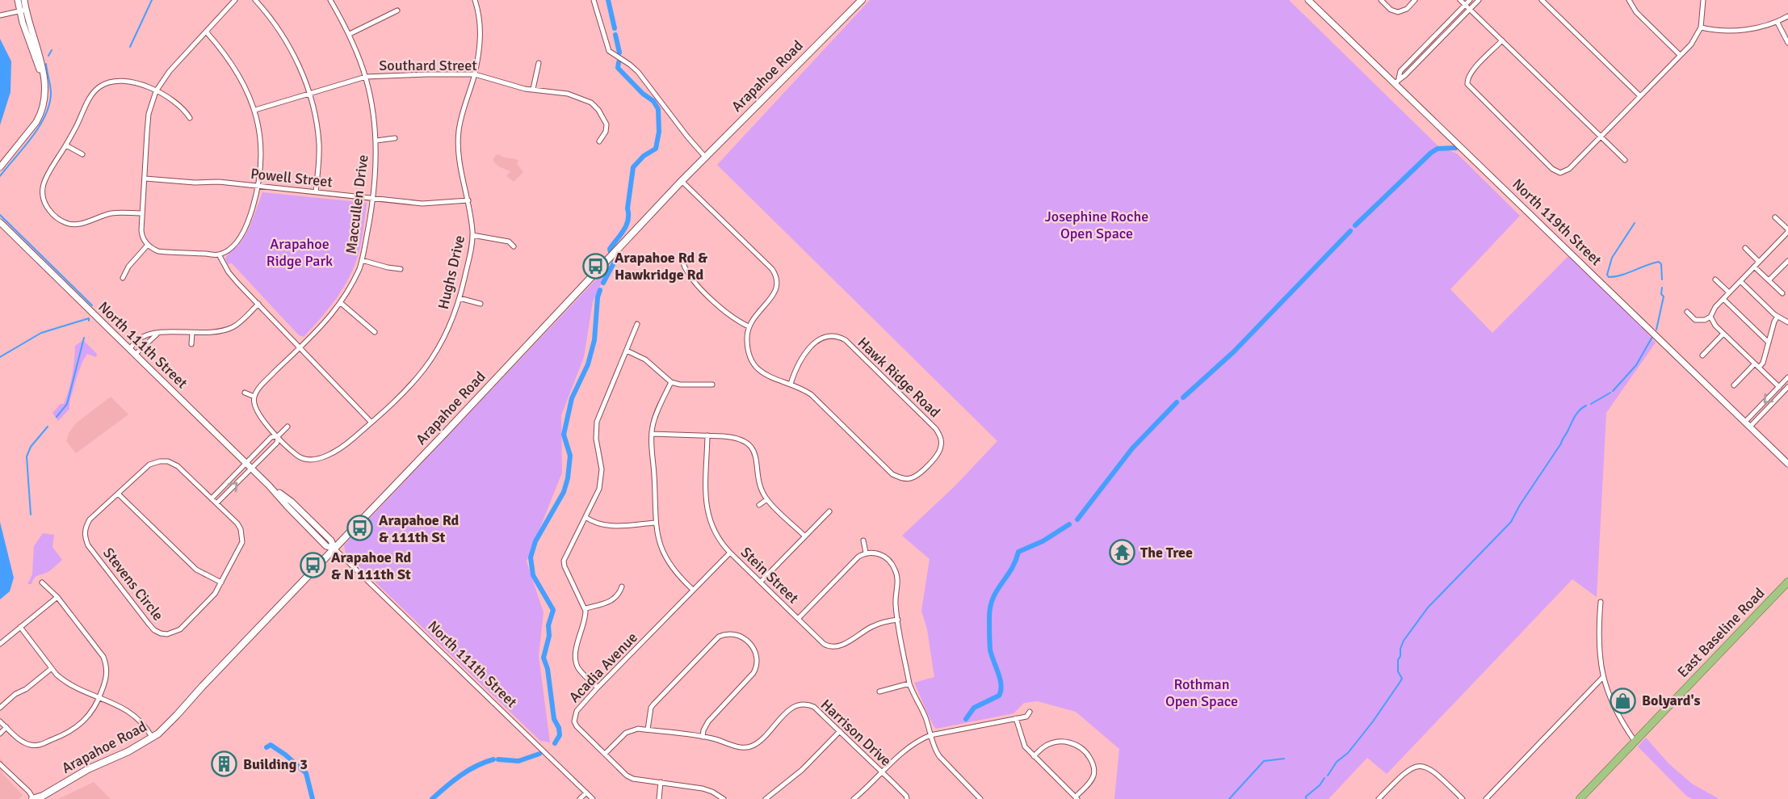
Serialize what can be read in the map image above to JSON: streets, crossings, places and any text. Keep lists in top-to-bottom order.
{
  "streets": {
    "main road": ["Arapahoe Road", "East Baseline Road"],
    "street": [
      "Southard Street",
      "Powell Street",
      "Maccullen Drive",
      "North 119th Street",
      "Hughs Drive",
      "North 111th Street",
      "Hawk Ridge Road",
      "Stein Street",
      "Stevens Circle",
      "Acadia Avenue",
      "Harrison Drive"
    ]
  },
  "crossings": [
    ["Southard Street", "Maccullen Drive"],
    ["Southard Street", "Hughs Drive"],
    ["Arapahoe Road", "North 111th Street"],
    ["Powell Street", "Maccullen Drive"],
    ["Powell Street", "Hughs Drive"],
    ["Maccullen Drive", "Hughs Drive"],
    ["Stein Street", "Acadia Avenue"],
    ["Acadia Avenue", "Harrison Drive"]
  ],
  "parks": ["Josephine Roche Open Space", "Arapahoe Ridge Park", "Rothman Open Space"],
  "places": {
    "bus stop": ["Arapahoe Rd & Hawkridge Rd", "Arapahoe Rd & 111th St", "Arapahoe Rd & N 111th St"],
    "temple": ["The Tree"],
    "shop": ["Bolyard's"],
    "building": ["Building 3"]
  }
}
